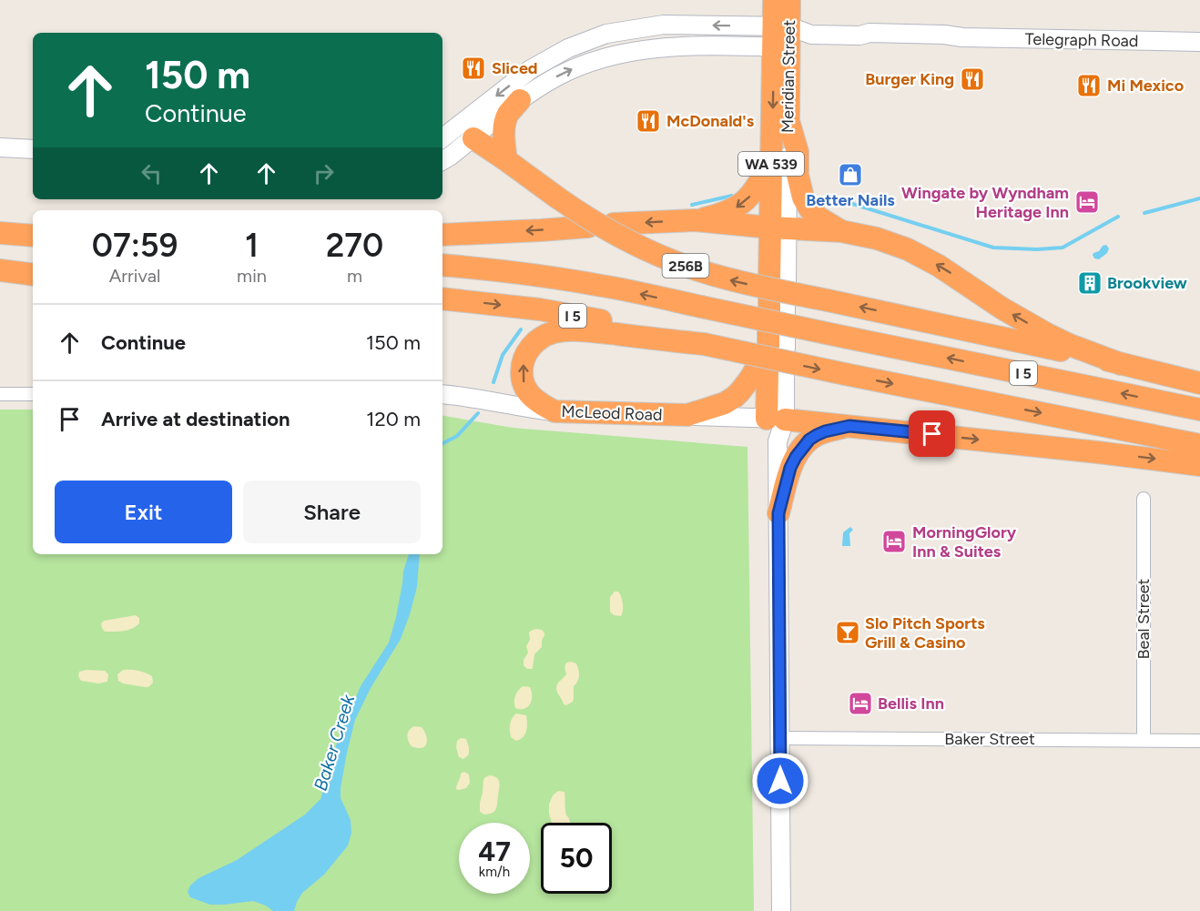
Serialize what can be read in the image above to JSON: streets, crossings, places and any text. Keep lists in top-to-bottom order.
{
  "streets": {
    "highway": [
      "Meridian Street",
      "WA 539",
      "256B",
      "I 5",
      "McLeod Road"
    ],
    "street": ["Telegraph Road", "Beal Street", "Baker Street"]
  },
  "crossings": [
    ["Telegraph Road", "Meridian Street"],
    ["Beal Street", "Baker Street"]
  ],
  "water": ["Baker Creek"],
  "places": {
    "restaurant": [
      "Sliced",
      "Burger King",
      "Mi Mexico",
      "McDonald's"
    ],
    "shop": ["Better Nails"],
    "hotel": ["Wingate by Wyndham Heritage Inn", "MorningGlory Inn & Suites", "Bellis Inn"],
    "building": ["Brookview"],
    "bar": ["Slo Pitch Sports Grill & Casino"]
  },
  "page": {
    "turn": ["150 m", "Continue"],
    "eta": [
      "07:59",
      "Arrival",
      "1",
      "min",
      "270",
      "m"
    ],
    "list": [
      {
        "name": "Continue",
        "value": "150 m"
      },
      {
        "name": "Arrive at destination",
        "value": "120 m"
      }
    ],
    "buttons": ["Exit", "Share"],
    "speed": "47 km/h",
    "limit": "50"
  }
}
